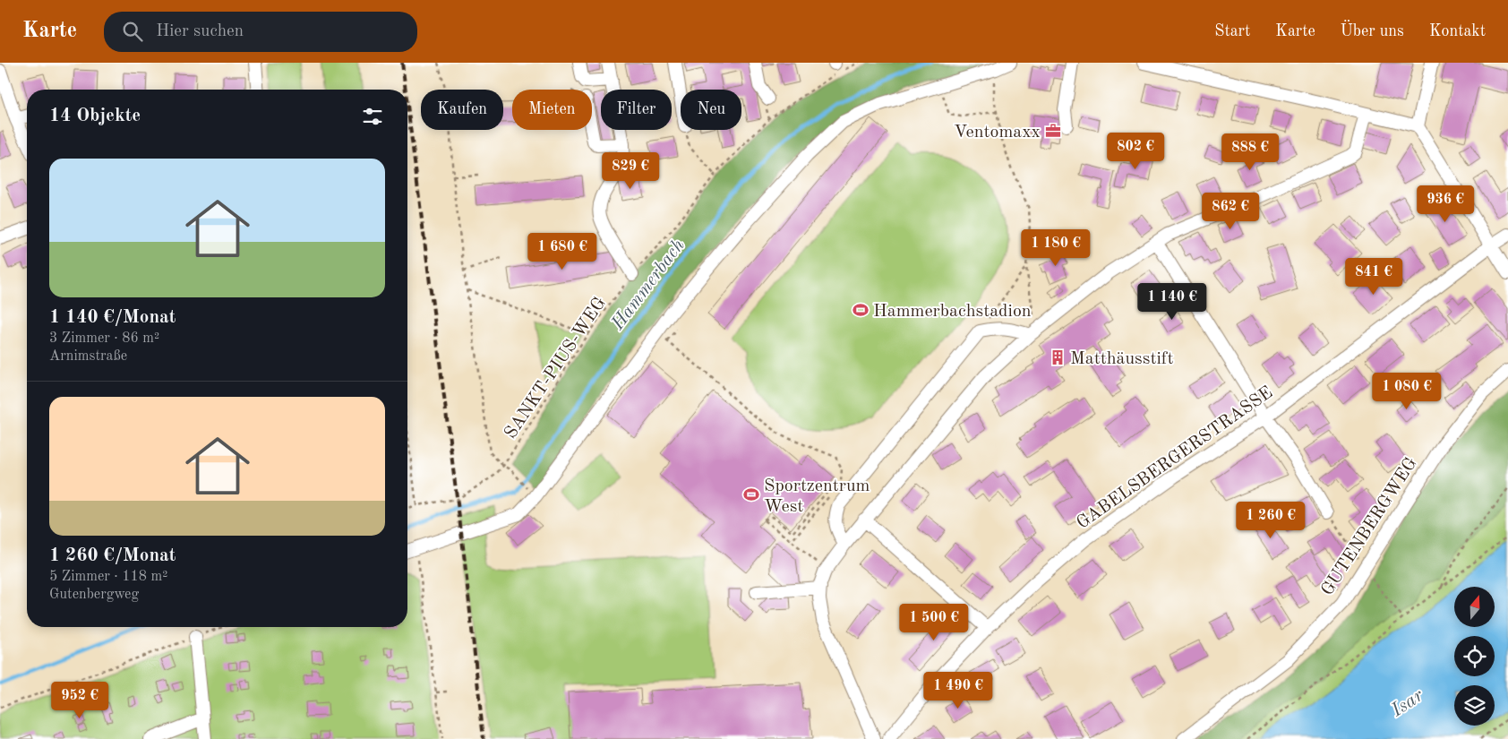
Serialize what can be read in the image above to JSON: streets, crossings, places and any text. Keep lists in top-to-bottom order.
{
  "streets": {
    "street": ["GABELSBERGERSTRASSE", "GUTENBERGWEG"],
    "path": ["SANKT-PIUS-WEG"]
  },
  "water": ["Hammerbach", "Isar"],
  "places": {
    "office": ["Ventomaxx"],
    "sports": ["Hammerbachstadion", "Sportzentrum West"],
    "building": ["Matthäusstift"]
  },
  "north": "top",
  "page": {
    "header": "Karte",
    "search": "Hier suchen",
    "nav": [
      "Start",
      "Karte",
      "Über uns",
      "Kontakt"
    ],
    "chip": [
      "Kaufen",
      "Mieten",
      "Filter",
      "Neu"
    ],
    "heading": "14 Objekte",
    "price": [
      "802 €",
      "888 €",
      "829 €",
      "936 €",
      "862 €",
      "1 180 €",
      "1 680 €",
      "841 €",
      "1 140 €",
      "1 080 €",
      "1 260 €",
      "1 500 €",
      "1 490 €",
      "952 €"
    ],
    "list": [
      {
        "name": "1 140 €/Monat",
        "note": "3 Zimmer · 86 m² · Arnimstraße"
      },
      {
        "name": "1 260 €/Monat",
        "note": "5 Zimmer · 118 m² · Gutenbergweg"
      }
    ]
  }
}
